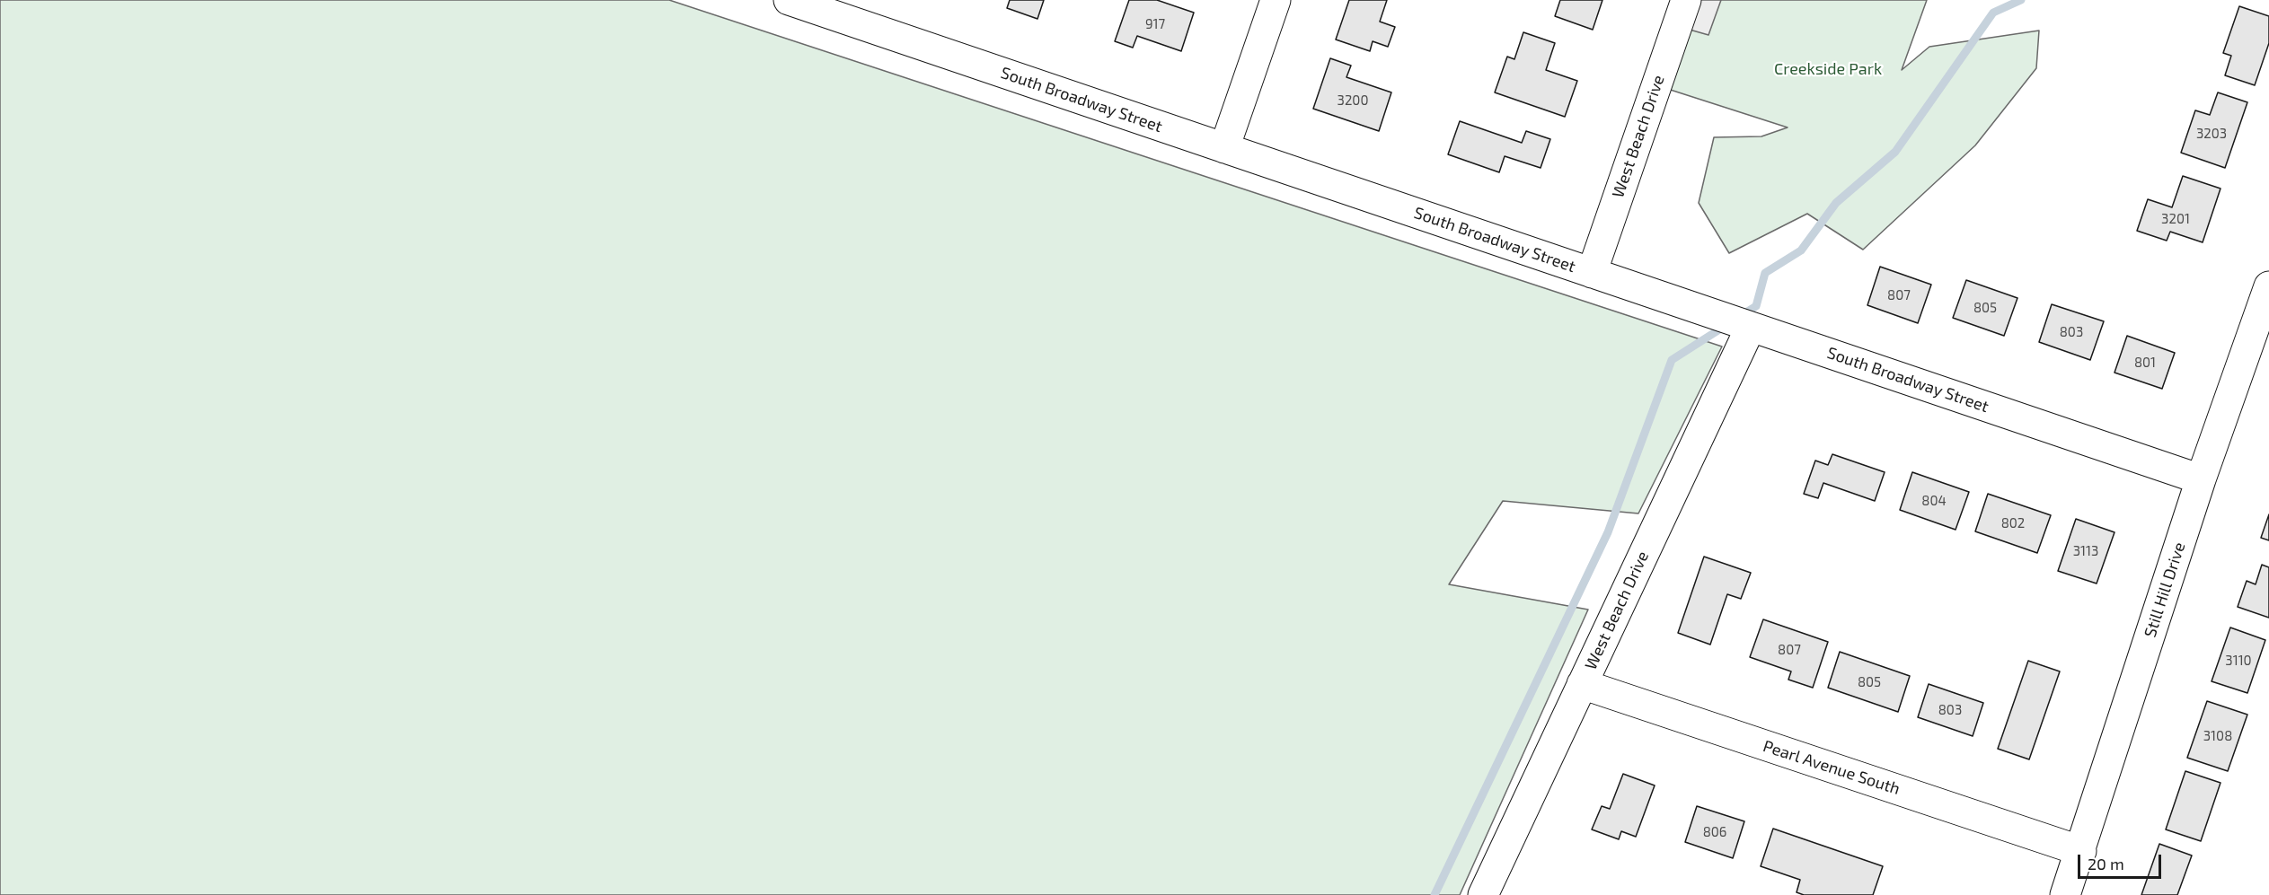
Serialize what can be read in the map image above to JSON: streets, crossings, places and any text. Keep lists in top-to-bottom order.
{
  "streets": {
    "street": [
      "South Broadway Street",
      "West Beach Drive",
      "Still Hill Drive",
      "Pearl Avenue South"
    ]
  },
  "crossings": [
    ["South Broadway Street", "West Beach Drive"],
    ["South Broadway Street", "Still Hill Drive"],
    ["West Beach Drive", "Pearl Avenue South"],
    ["Still Hill Drive", "Pearl Avenue South"]
  ],
  "parks": ["Creekside Park"],
  "house_numbers": [
    "917",
    "3200",
    "3203",
    "3201",
    "807",
    "805",
    "803",
    "801",
    "804",
    "802",
    "3113",
    "807",
    "3110",
    "805",
    "803",
    "3108",
    "806"
  ],
  "scale_bar": "20 m"
}
